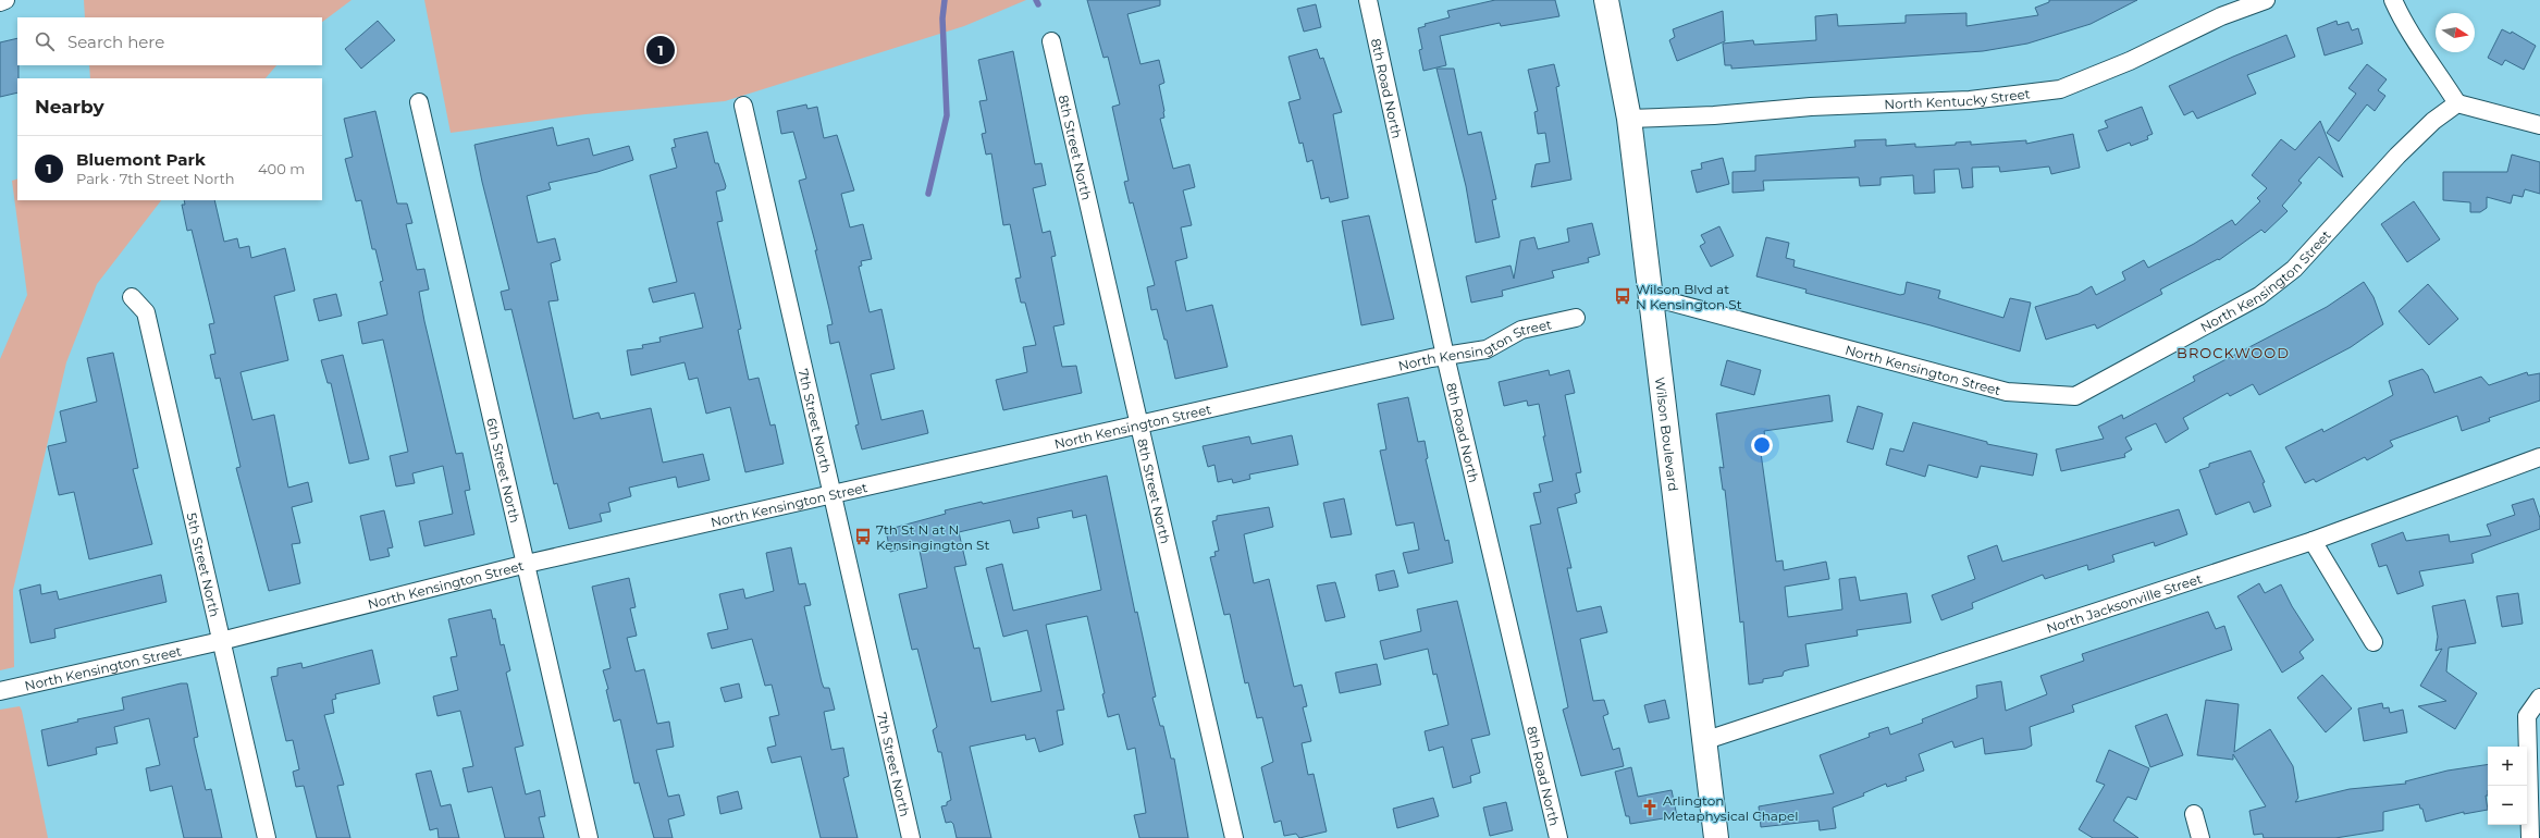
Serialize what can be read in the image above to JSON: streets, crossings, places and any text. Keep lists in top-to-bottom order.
{
  "streets": {
    "main road": ["Wilson Boulevard"],
    "street": [
      "8th Road North",
      "North Kentucky Street",
      "8th Street North",
      "North Kensington Street",
      "7th Street North",
      "6th Street North",
      "5th Street North",
      "North Jacksonville Street"
    ]
  },
  "crossings": [
    ["8th Road North", "North Kensington Street"],
    ["North Kentucky Street", "Wilson Boulevard"],
    ["8th Street North", "North Kensington Street"],
    ["North Kensington Street", "7th Street North"],
    ["North Kensington Street", "Wilson Boulevard"],
    ["North Kensington Street", "6th Street North"],
    ["North Kensington Street", "5th Street North"],
    ["Wilson Boulevard", "North Jacksonville Street"]
  ],
  "districts": ["BROCKWOOD"],
  "places": {
    "bus stop": ["Wilson Blvd at N Kensington St", "7th St N at N Kensingington St"],
    "church": ["Arlington Metaphysical Chapel"]
  },
  "north": "right",
  "page": {
    "search": "Search here",
    "pins": "1",
    "heading": "Nearby",
    "list": [
      {
        "mark": "1",
        "name": "Bluemont Park",
        "note": "Park · 7th Street North",
        "value": "400 m"
      }
    ],
    "map_buttons": ["+", "−"]
  }
}
